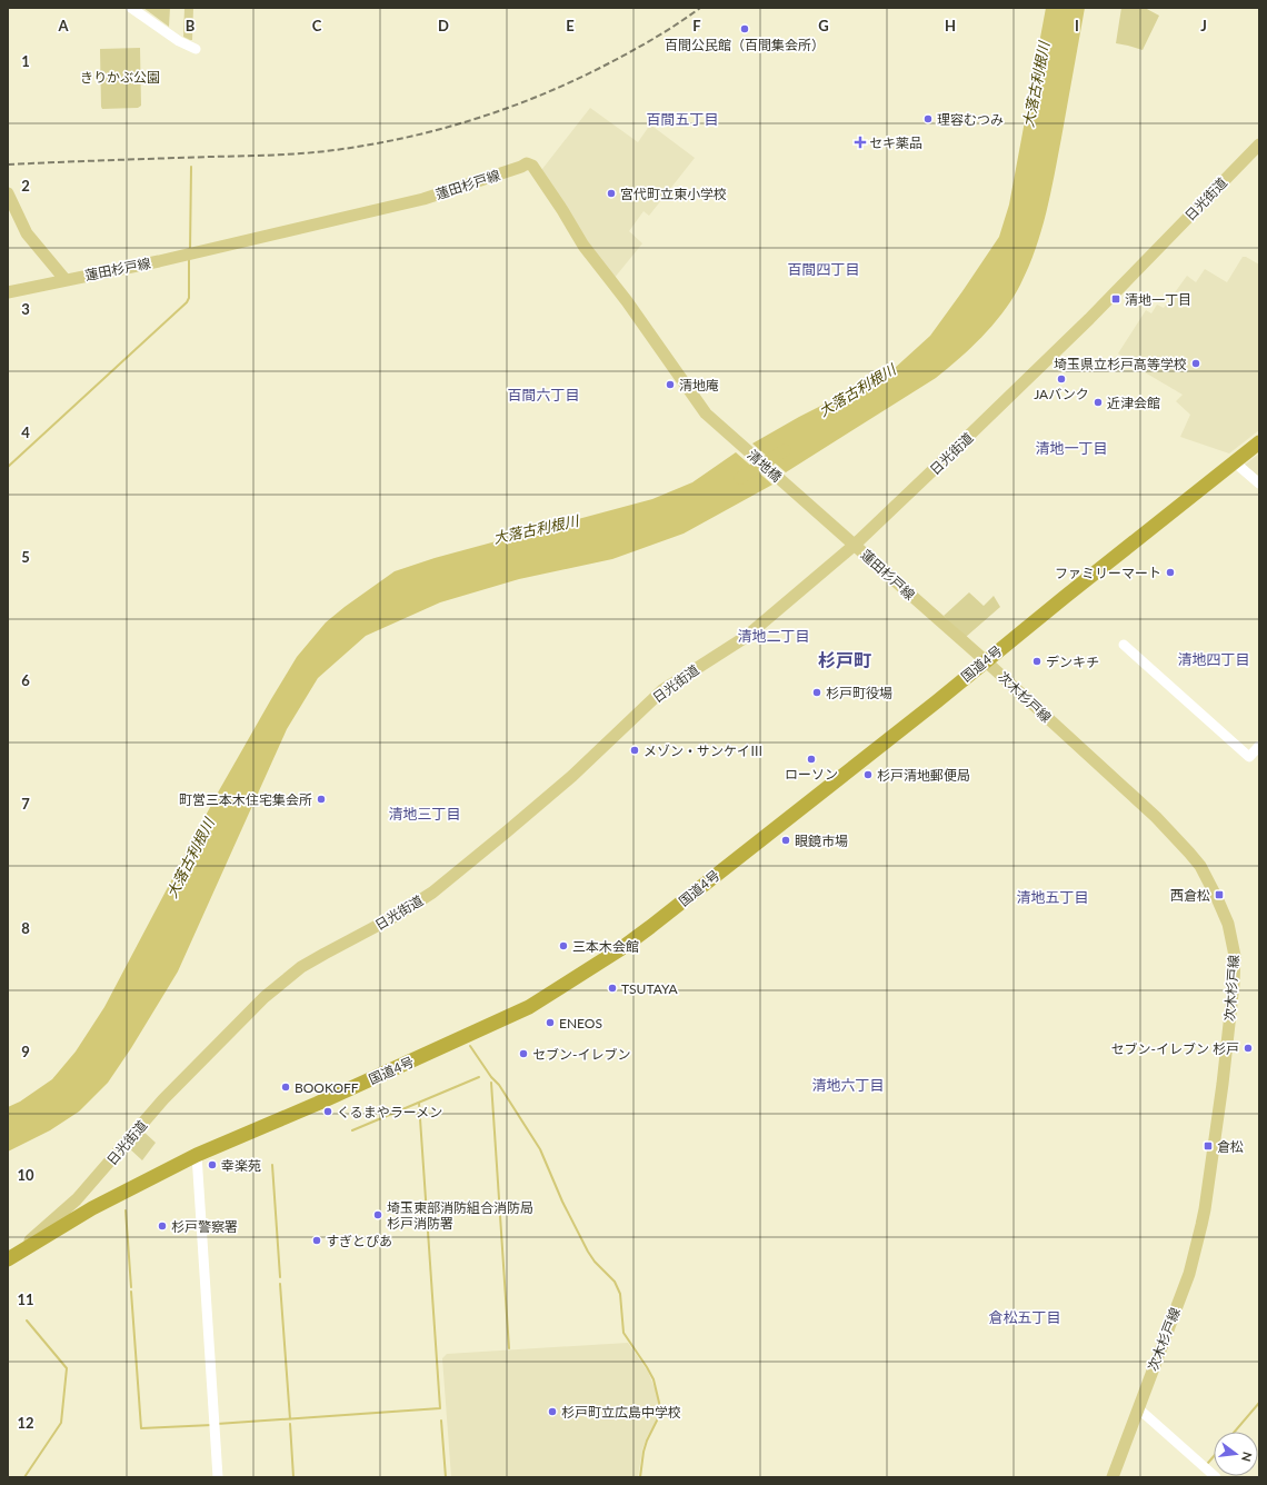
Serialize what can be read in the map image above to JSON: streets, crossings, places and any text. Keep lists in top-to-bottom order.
{
  "streets": {
    "highway": ["国道4号"],
    "main road": [
      "蓮田杉戸線",
      "日光街道",
      "清地橋",
      "次木杉戸線"
    ]
  },
  "crossings": [
    ["蓮田杉戸線", "日光街道"],
    ["蓮田杉戸線", "清地橋"],
    ["蓮田杉戸線", "国道4号"],
    ["蓮田杉戸線", "次木杉戸線"],
    ["国道4号", "次木杉戸線"]
  ],
  "districts": [
    "百間五丁目",
    "百間四丁目",
    "百間六丁目",
    "清地一丁目",
    "清地二丁目",
    "杉戸町",
    "清地四丁目",
    "清地三丁目",
    "清地五丁目",
    "清地六丁目",
    "倉松五丁目"
  ],
  "water": ["大落古利根川"],
  "parks": ["きりかぶ公園"],
  "places": {
    "other": [
      "百間公民館（百間集会所）",
      "理容むつみ",
      "宮代町立東小学校",
      "埼玉県立杉戸高等学校",
      "JAバンク",
      "清地庵",
      "近津会館",
      "ファミリーマート",
      "デンキチ",
      "杉戸町役場",
      "メゾン・サンケイⅢ",
      "ローソン",
      "杉戸清地郵便局",
      "町営三本木住宅集会所",
      "眼鏡市場",
      "三本木会館",
      "TSUTAYA",
      "ENEOS",
      "セブン-イレブン 杉戸",
      "セブン-イレブン",
      "BOOKOFF",
      "くるまやラーメン",
      "幸楽苑",
      "埼玉東部消防組合消防局 杉戸消防署",
      "杉戸警察署",
      "すぎとぴあ",
      "杉戸町立広島中学校"
    ],
    "health": ["セキ薬品"],
    "transit": ["清地一丁目", "西倉松", "倉松"]
  },
  "north": "right",
  "grid": {
    "columns": [
      "A",
      "B",
      "C",
      "D",
      "E",
      "F",
      "G",
      "H",
      "I",
      "J"
    ],
    "rows": [
      "1",
      "2",
      "3",
      "4",
      "5",
      "6",
      "7",
      "8",
      "9",
      "10",
      "11",
      "12"
    ]
  }
}
